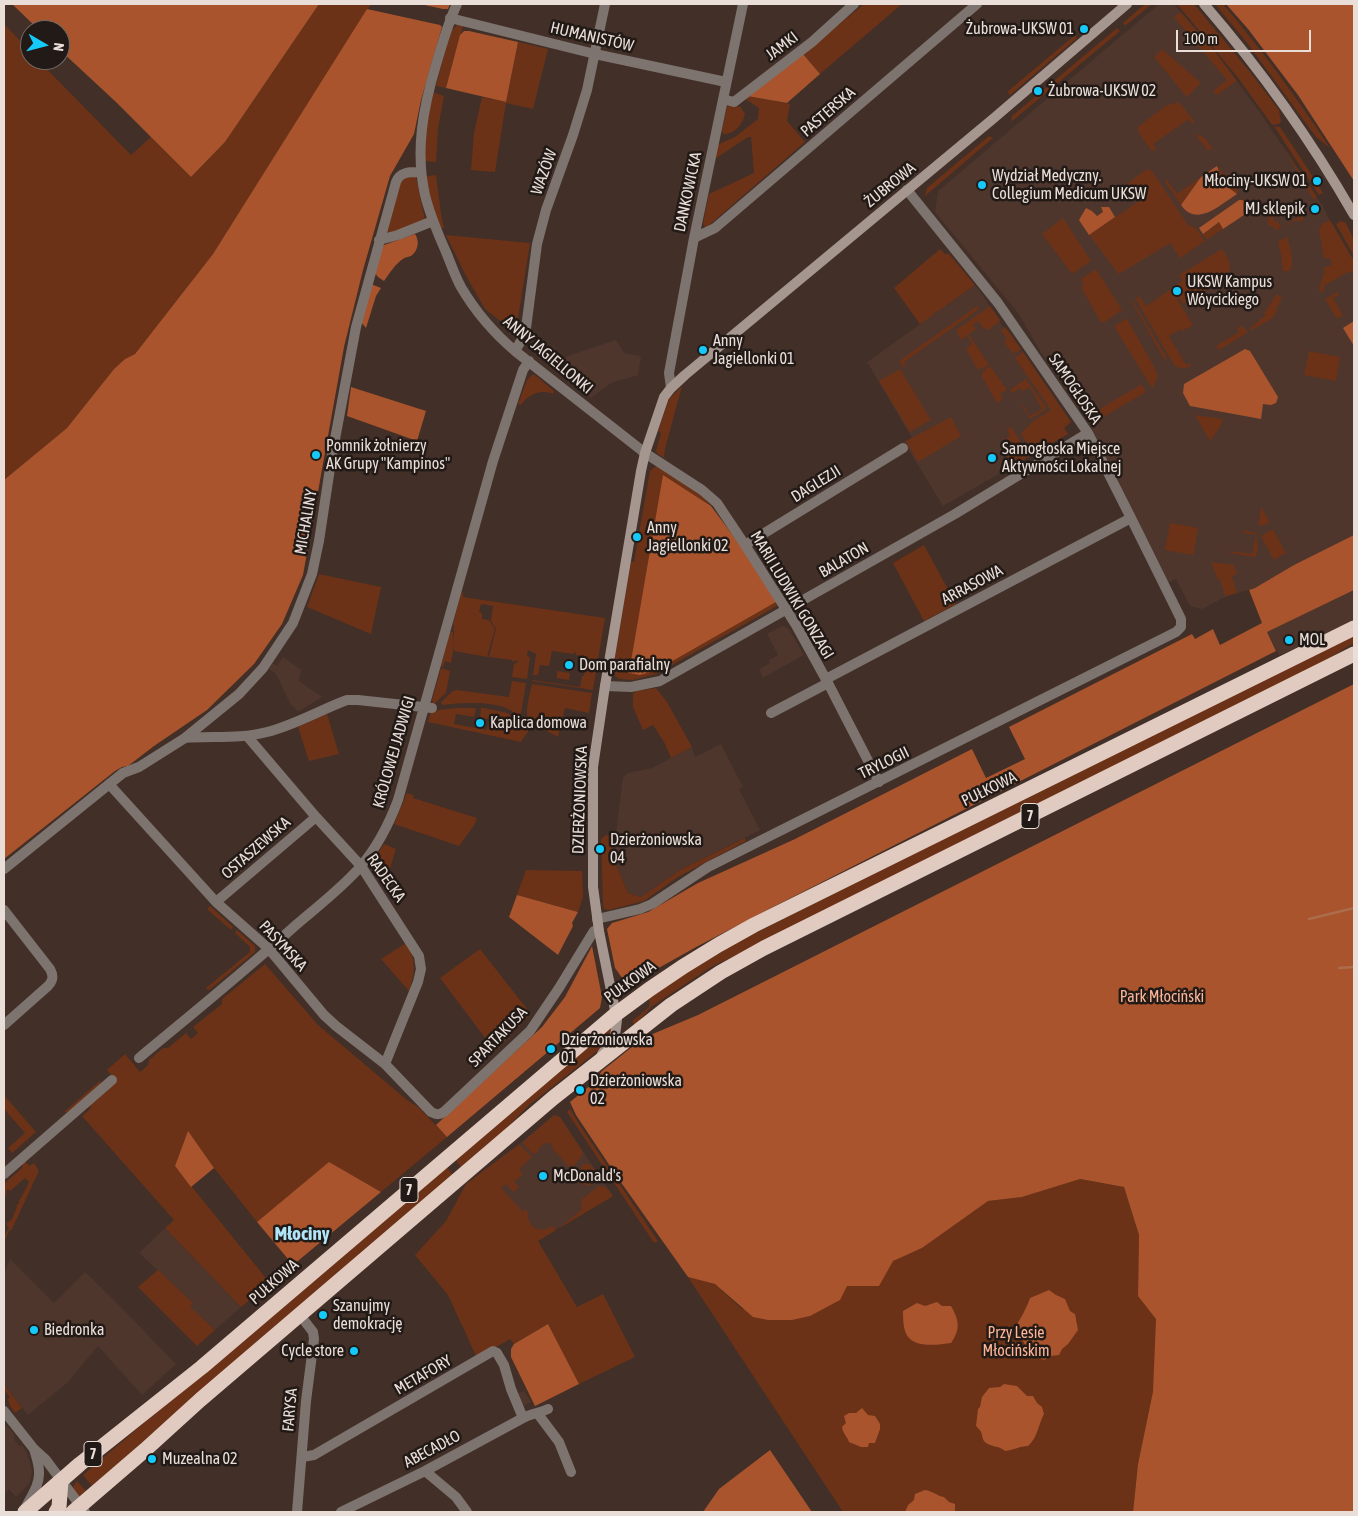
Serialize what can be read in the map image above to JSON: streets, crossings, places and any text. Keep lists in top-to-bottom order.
{
  "streets": {
    "highway": ["PUŁKOWA", "7"],
    "street": [
      "HUMANISTÓW",
      "JAMKI",
      "PASTERSKA",
      "WAZÓW",
      "ŻUBROWA",
      "DANKOWICKA",
      "ANNY JAGIELLONKI",
      "SAMOGŁOSKA",
      "DAGLEZJI",
      "MICHALINY",
      "BALATON",
      "ARRASOWA",
      "MARII LUDWIKI GONZAGI",
      "KRÓLOWEJ JADWIGI",
      "TRYLOGII",
      "DZIERŻONIOWSKA",
      "OSTASZEWSKA",
      "RADECKA",
      "PASYMSKA",
      "SPARTAKUSA",
      "METAFORY",
      "FARYSA",
      "ABECADŁO"
    ]
  },
  "crossings": [
    ["HUMANISTÓW", "WAZÓW"],
    ["HUMANISTÓW", "DANKOWICKA"],
    ["HUMANISTÓW", "ANNY JAGIELLONKI"],
    ["JAMKI", "DANKOWICKA"],
    ["PASTERSKA", "DANKOWICKA"],
    ["WAZÓW", "ANNY JAGIELLONKI"],
    ["ŻUBROWA", "DANKOWICKA"],
    ["ŻUBROWA", "SAMOGŁOSKA"],
    ["ŻUBROWA", "DZIERŻONIOWSKA"],
    ["DANKOWICKA", "DZIERŻONIOWSKA"],
    ["ANNY JAGIELLONKI", "MICHALINY"],
    ["ANNY JAGIELLONKI", "MARII LUDWIKI GONZAGI"],
    ["ANNY JAGIELLONKI", "KRÓLOWEJ JADWIGI"],
    ["ANNY JAGIELLONKI", "DZIERŻONIOWSKA"],
    ["SAMOGŁOSKA", "BALATON"],
    ["SAMOGŁOSKA", "ARRASOWA"],
    ["SAMOGŁOSKA", "TRYLOGII"],
    ["DAGLEZJI", "MARII LUDWIKI GONZAGI"],
    ["MICHALINY", "PASYMSKA"],
    ["BALATON", "MARII LUDWIKI GONZAGI"],
    ["BALATON", "DZIERŻONIOWSKA"],
    ["ARRASOWA", "MARII LUDWIKI GONZAGI"],
    ["MARII LUDWIKI GONZAGI", "TRYLOGII"],
    ["MARII LUDWIKI GONZAGI", "DZIERŻONIOWSKA"],
    ["KRÓLOWEJ JADWIGI", "RADECKA"],
    ["KRÓLOWEJ JADWIGI", "PASYMSKA"],
    ["TRYLOGII", "DZIERŻONIOWSKA"],
    ["PUŁKOWA", "DZIERŻONIOWSKA"],
    ["DZIERŻONIOWSKA", "7"],
    ["DZIERŻONIOWSKA", "SPARTAKUSA"],
    ["7", "FARYSA"],
    ["OSTASZEWSKA", "RADECKA"],
    ["OSTASZEWSKA", "PASYMSKA"],
    ["RADECKA", "PASYMSKA"],
    ["PASYMSKA", "SPARTAKUSA"],
    ["METAFORY", "FARYSA"],
    ["METAFORY", "ABECADŁO"]
  ],
  "districts": ["Młociny"],
  "parks": ["Park Młociński", "Przy Lesie Młocińskim"],
  "places": [
    "Żubrowa-UKSW 01",
    "Żubrowa-UKSW 02",
    "Młociny-UKSW 01",
    "Wydział Medyczny. Collegium Medicum UKSW",
    "MJ sklepik",
    "UKSW Kampus Wóycickiego",
    "Anny Jagiellonki 01",
    "Pomnik żołnierzy AK Grupy \"Kampinos\"",
    "Samogłoska Miejsce Aktywności Lokalnej",
    "Anny Jagiellonki 02",
    "MOL",
    "Dom parafialny",
    "Kaplica domowa",
    "Dzierżoniowska 04",
    "Dzierżoniowska 01",
    "Dzierżoniowska 02",
    "McDonald's",
    "Szanujmy demokrację",
    "Biedronka",
    "Cycle store",
    "Muzealna 02"
  ],
  "scale_bar": "100 m",
  "north": "right"
}
